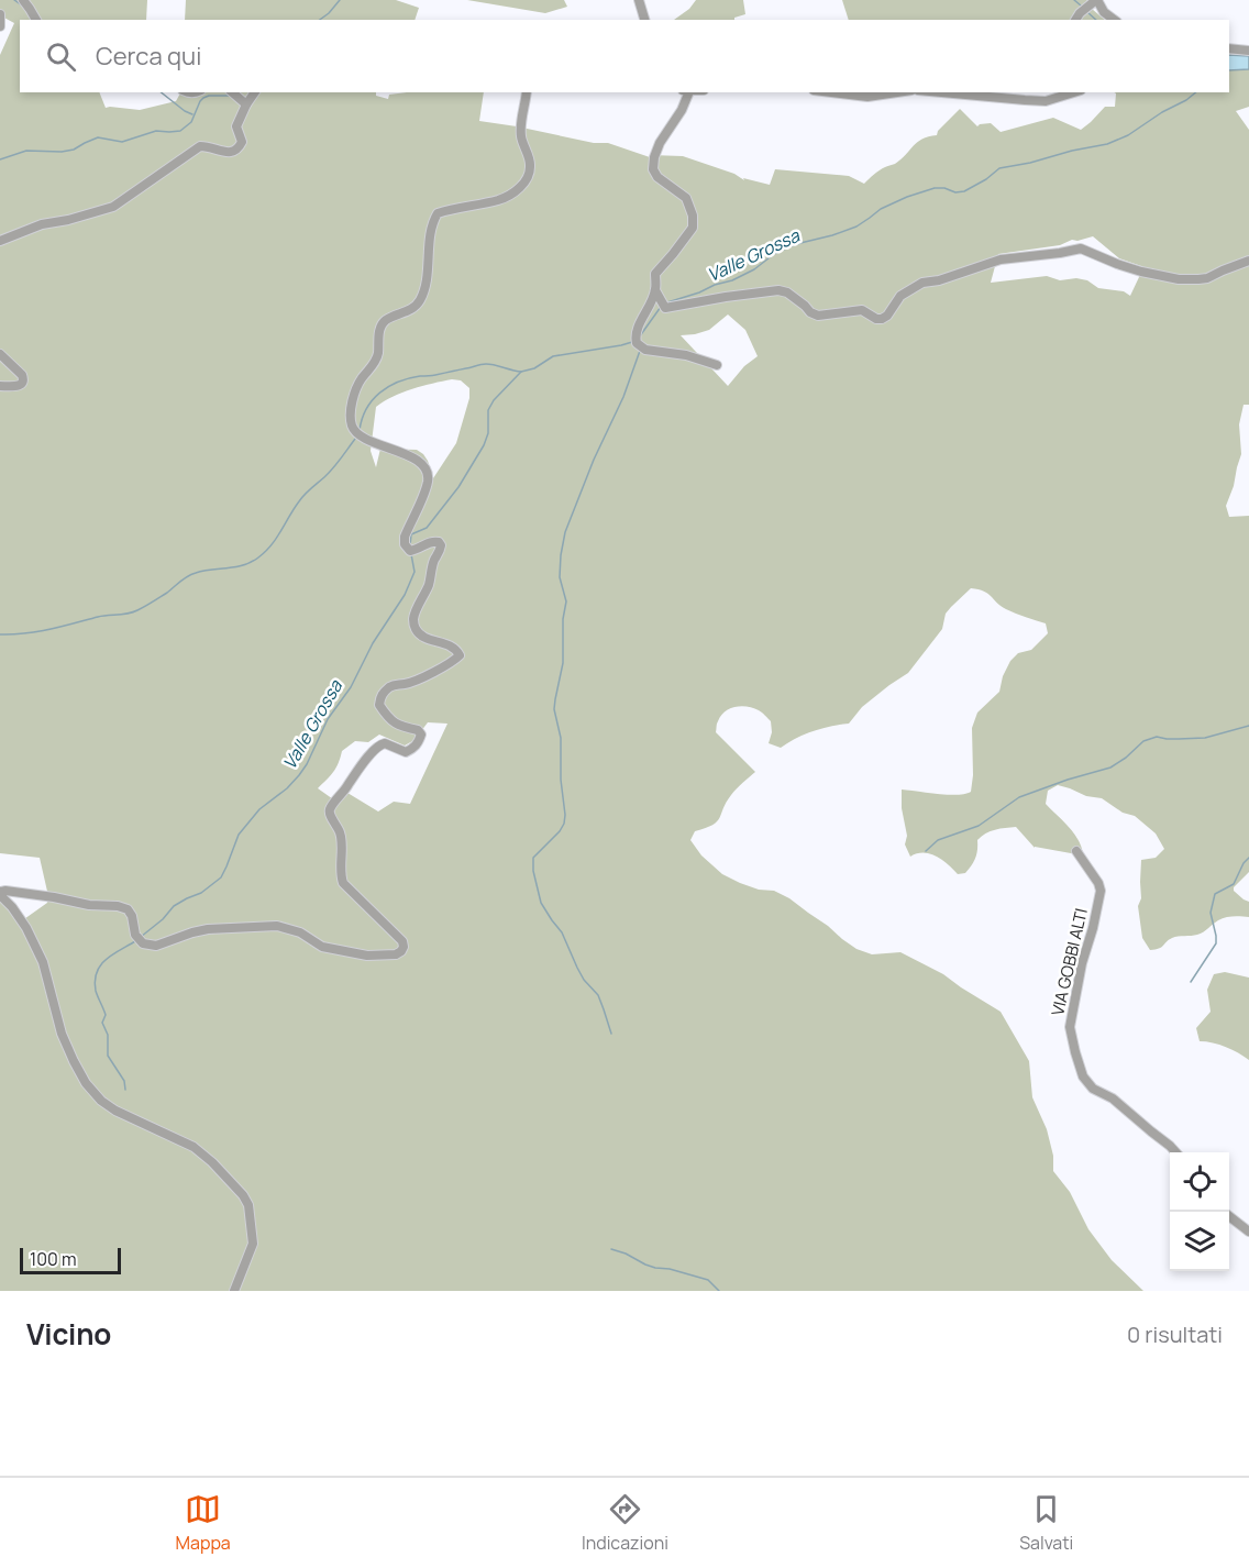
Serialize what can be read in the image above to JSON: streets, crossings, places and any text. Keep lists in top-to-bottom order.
{
  "streets": {
    "street": ["VIA GOBBI ALTI"]
  },
  "water": ["Valle Grossa"],
  "scale_bar": "100 m",
  "page": {
    "search": "Cerca qui",
    "scale": "100 m",
    "heading": ["Vicino", "0 risultati"],
    "nav": ["Mappa", "Indicazioni", "Salvati"]
  }
}
